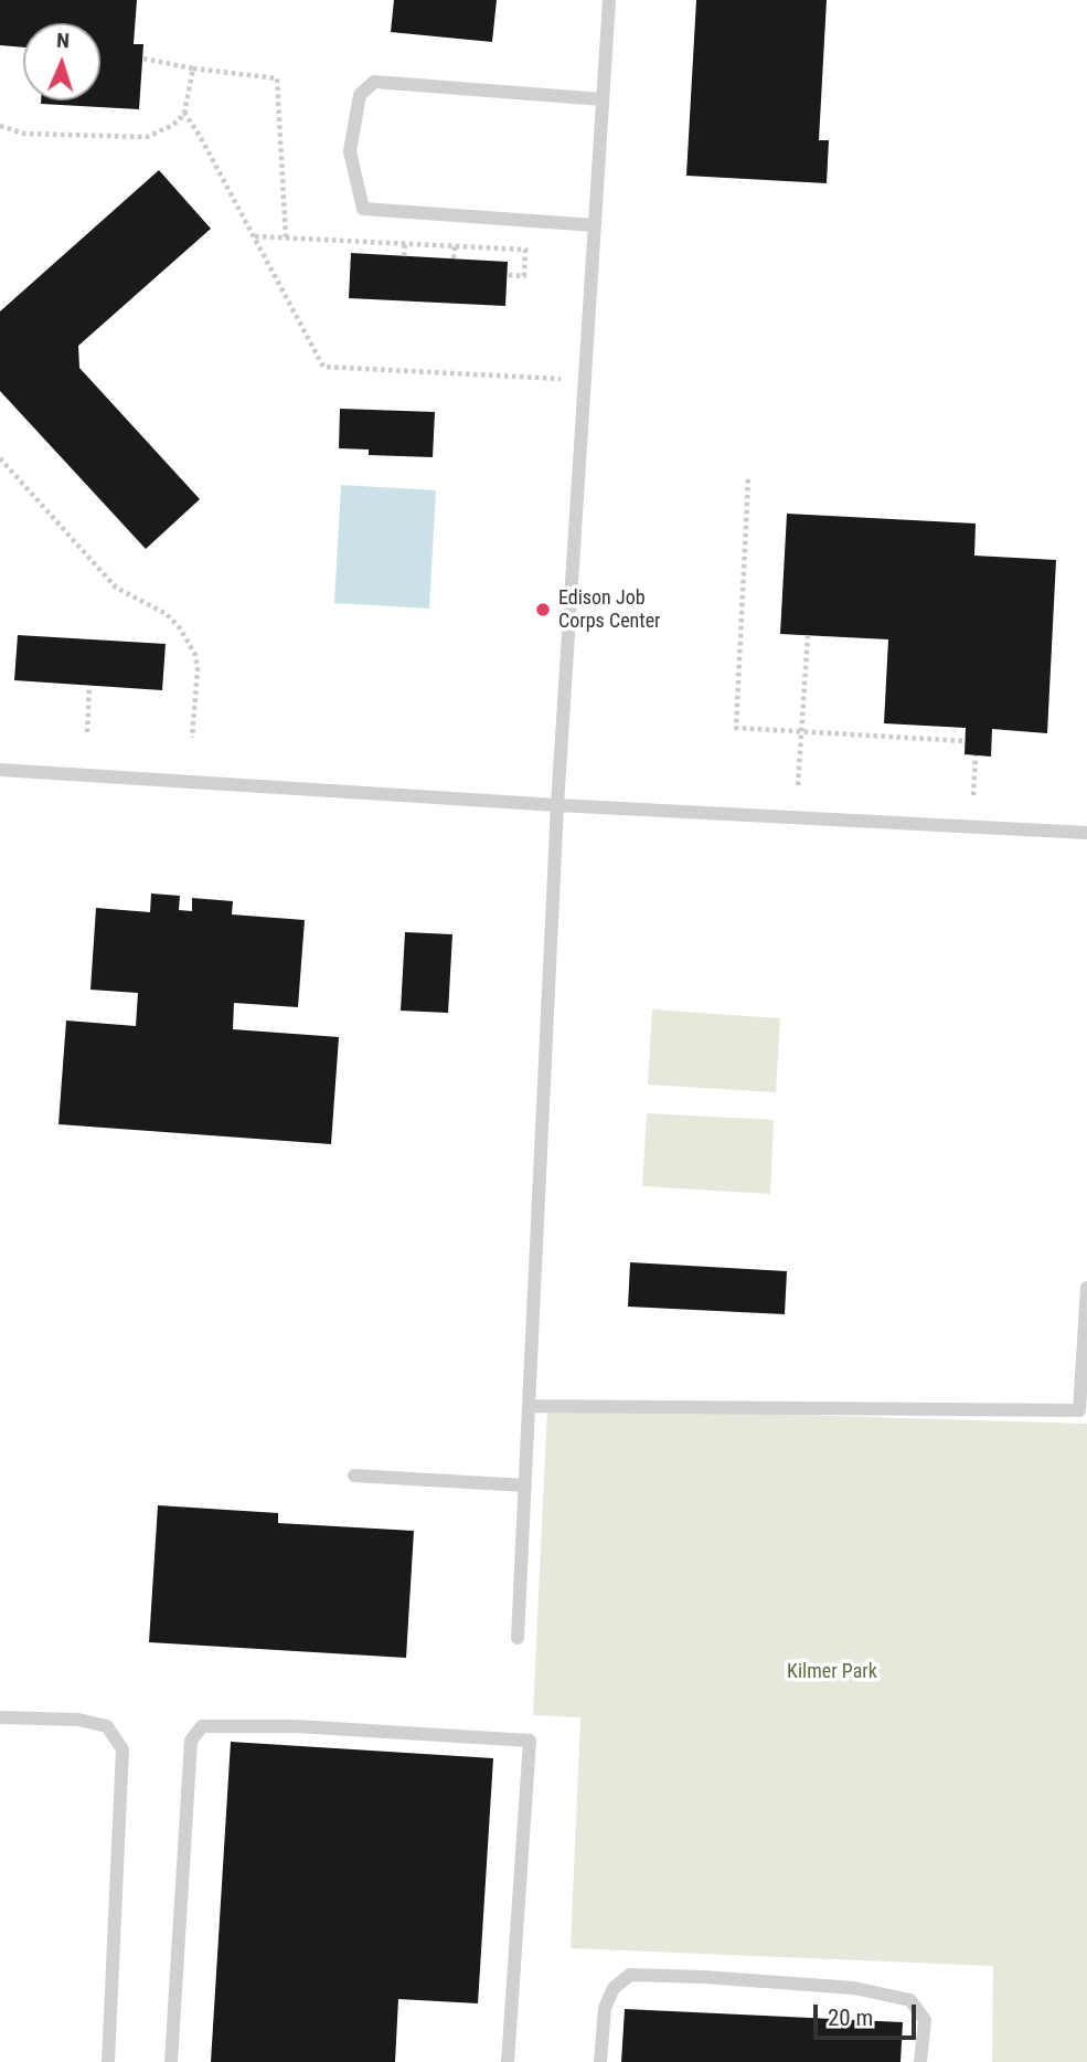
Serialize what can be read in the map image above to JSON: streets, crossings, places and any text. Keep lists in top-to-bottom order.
{
  "parks": ["Kilmer Park"],
  "places": ["Edison Job Corps Center"],
  "scale_bar": "20 m",
  "north": "top"
}
